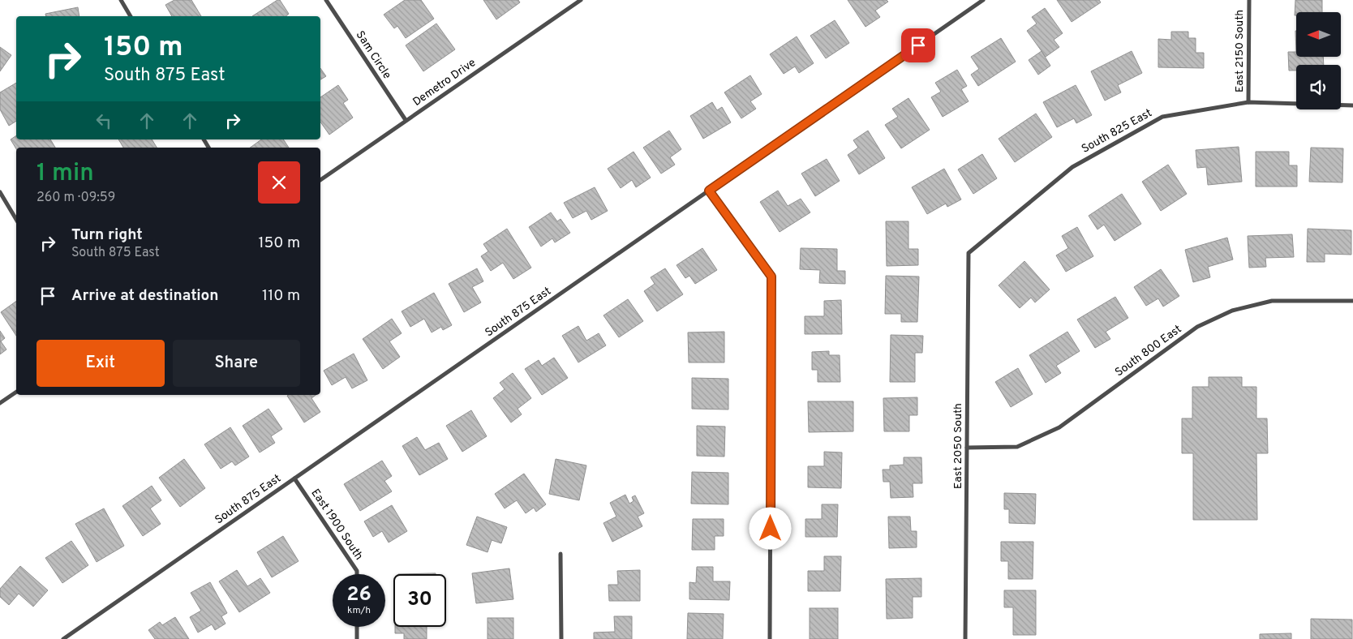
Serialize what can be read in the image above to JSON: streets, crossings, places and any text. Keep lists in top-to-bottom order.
{
  "streets": {
    "street": [
      "East 2150 South",
      "Sam Circle",
      "Demetro Drive",
      "South 825 East",
      "South 875 East",
      "South 800 East",
      "East 2050 South",
      "East 1900 South"
    ]
  },
  "crossings": [
    ["East 2150 South", "South 825 East"],
    ["Sam Circle", "Demetro Drive"],
    ["South 825 East", "East 2050 South"],
    ["South 875 East", "East 1900 South"],
    ["South 800 East", "East 2050 South"]
  ],
  "north": "left",
  "page": {
    "turn": ["150 m", "South 875 East"],
    "heading": ["1 min", "260 m · 09:59"],
    "list": [
      {
        "name": "Turn right",
        "note": "South 875 East",
        "value": "150 m"
      },
      {
        "name": "Arrive at destination",
        "value": "110 m"
      }
    ],
    "buttons": ["Exit", "Share"],
    "speed": "26 km/h",
    "limit": "30"
  }
}
